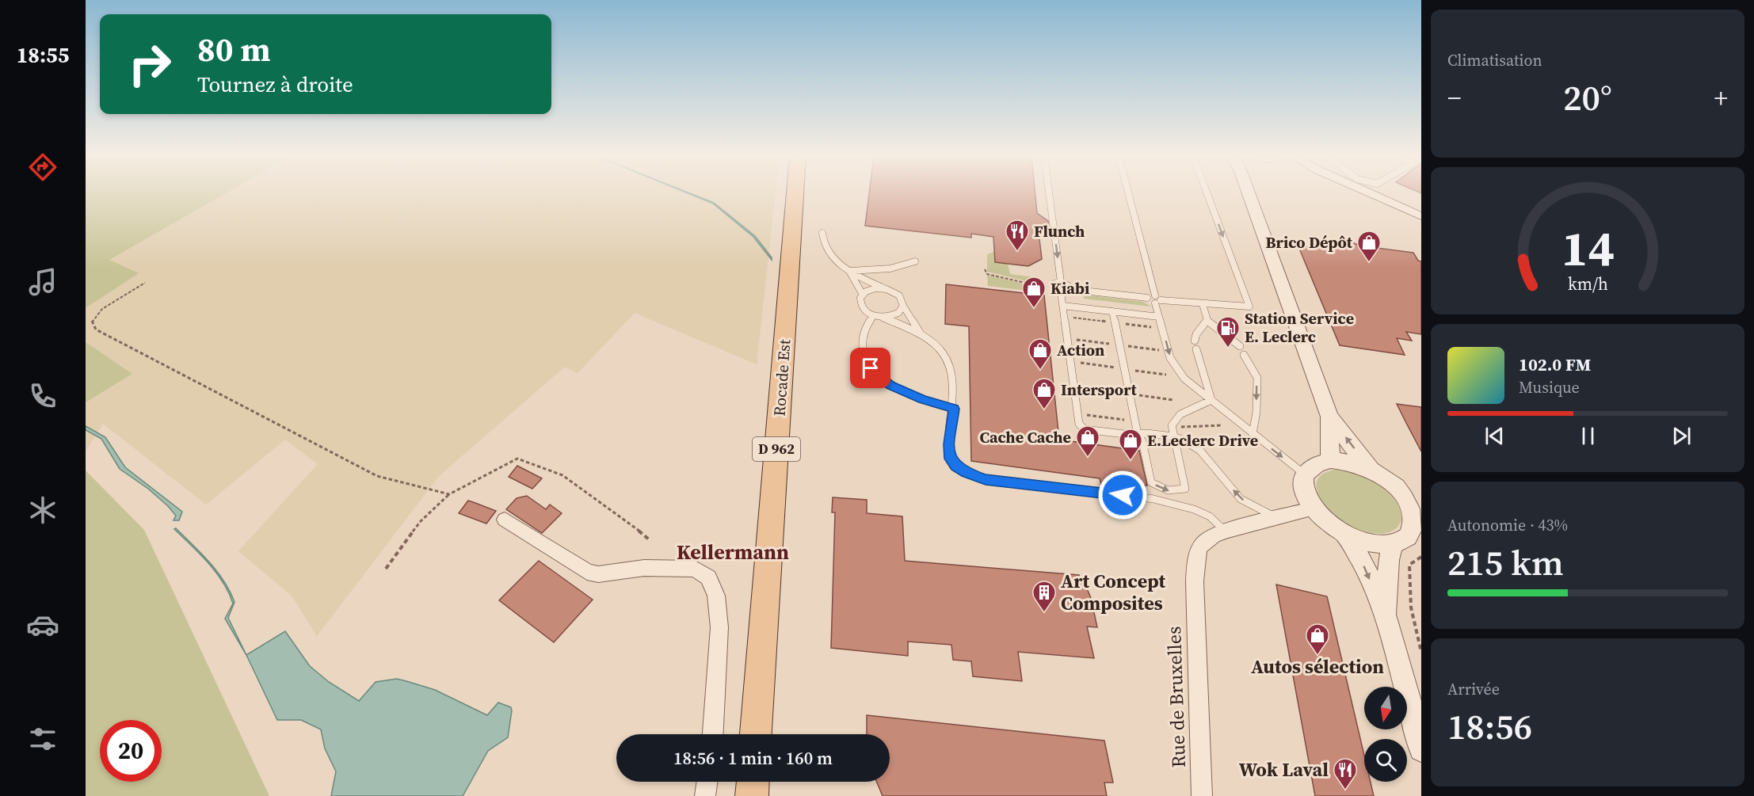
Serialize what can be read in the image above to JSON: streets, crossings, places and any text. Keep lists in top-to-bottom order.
{
  "streets": {
    "main road": ["Rocade Est", "D 962"],
    "street": ["Rue de Bruxelles"]
  },
  "districts": ["Kellermann"],
  "places": {
    "restaurant": ["Flunch", "Wok Laval"],
    "shop": [
      "Brico Dépôt",
      "Kiabi",
      "Action",
      "Intersport",
      "Cache Cache",
      "E.Leclerc Drive",
      "Autos sélection"
    ],
    "fuel station": ["Station Service E. Leclerc"],
    "building": ["Art Concept Composites"]
  },
  "north": "bottom",
  "page": {
    "tabs": "18:55",
    "tile": [
      "Climatisation",
      ["Autonomie · 43%", "215 km"],
      ["Arrivée", "18:56"]
    ],
    "turn": ["80 m", "Tournez à droite"],
    "heat": ["−", "20°", "+"],
    "song": ["102.0 FM", "Musique"],
    "limit": "20",
    "trip": "18:56 · 1 min · 160 m",
    "gauge": ["14", "km/h"]
  }
}
